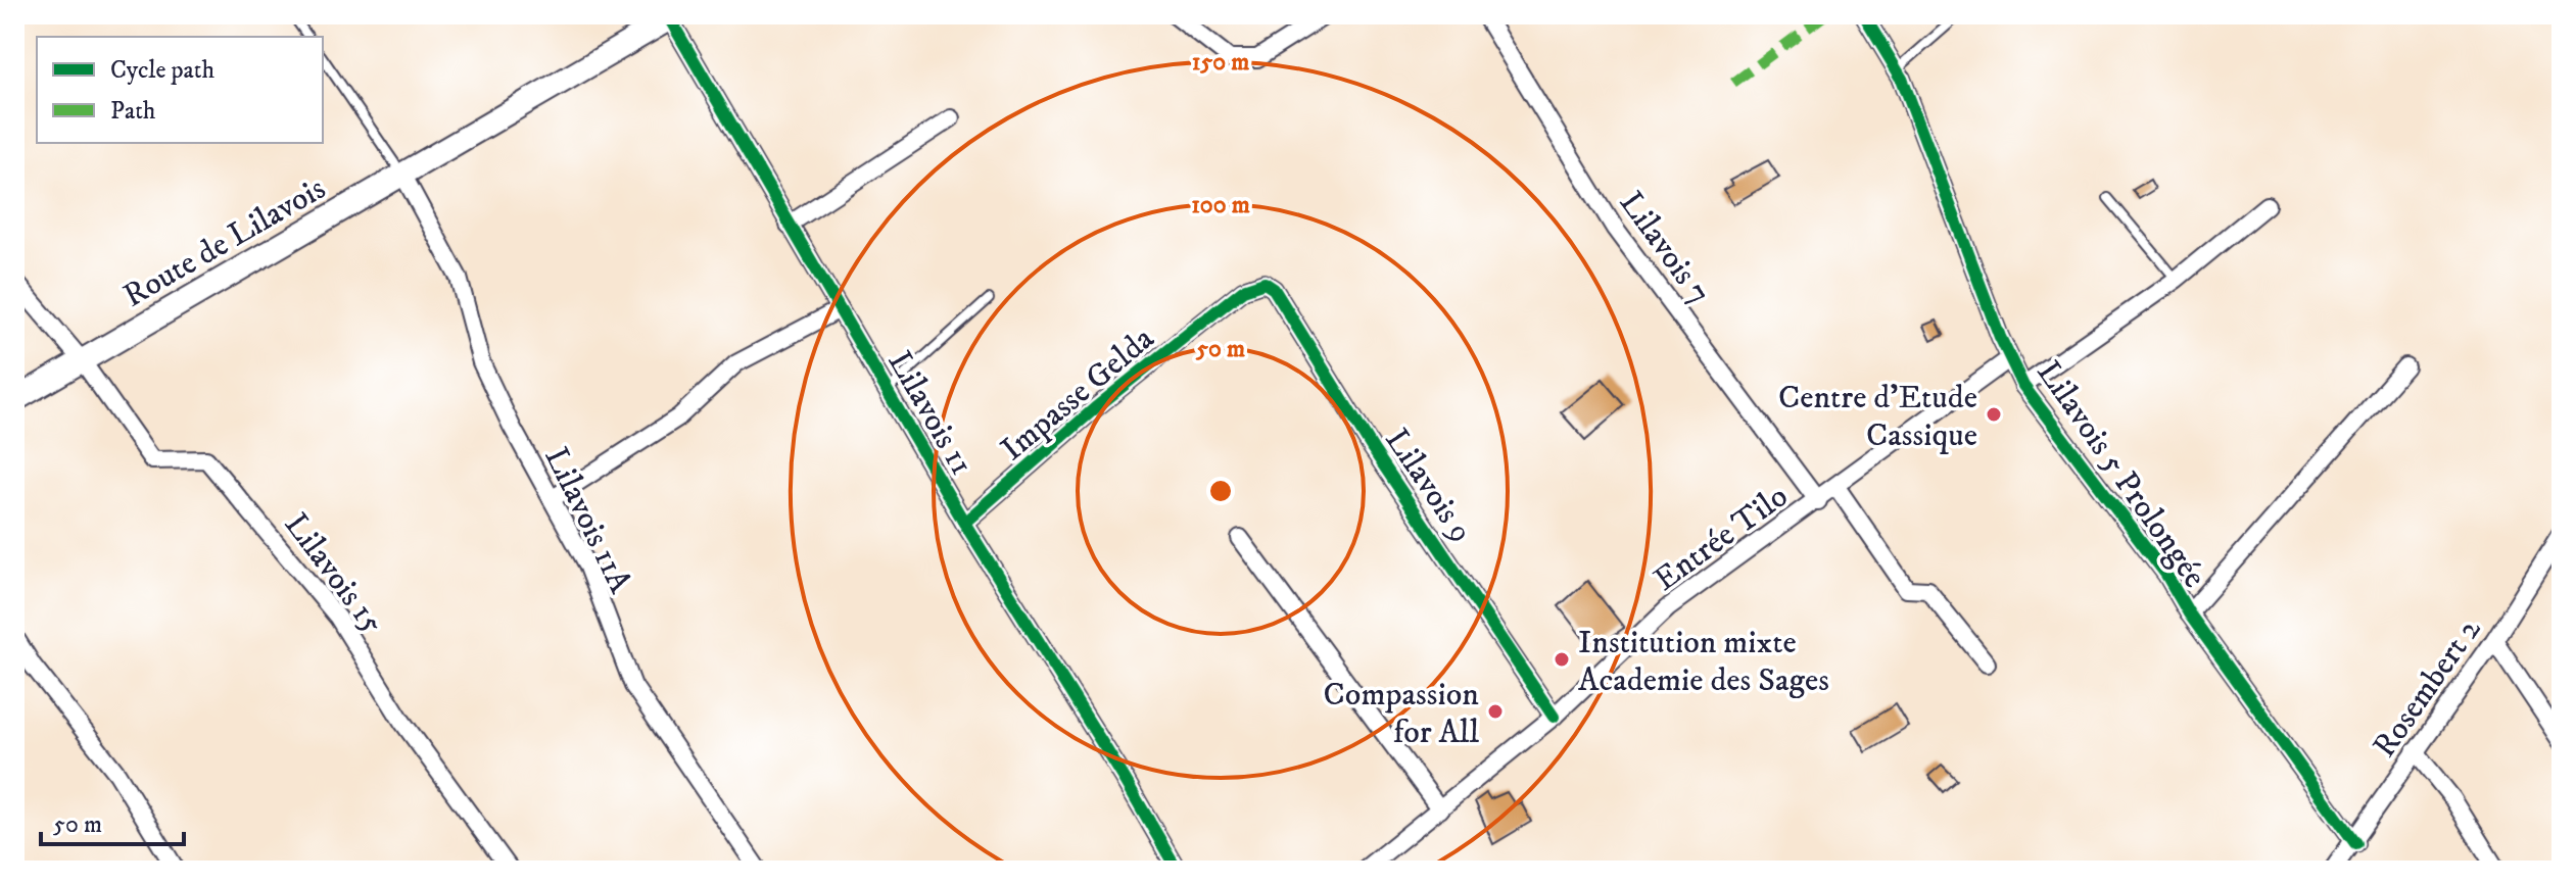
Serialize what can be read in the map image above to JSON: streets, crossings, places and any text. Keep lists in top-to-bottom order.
{
  "streets": {
    "main road": ["Route de Lilavois"],
    "street": [
      "Lilavois 7",
      "Impasse Gelda",
      "Lilavois 11",
      "Lilavois 5 Prolongée",
      "Lilavois 9",
      "Lilavois 11A",
      "Entrée Tilo",
      "Lilavois 15",
      "Rosembert 2"
    ]
  },
  "crossings": [
    ["Route de Lilavois", "Lilavois 11"],
    ["Route de Lilavois", "Lilavois 11A"],
    ["Route de Lilavois", "Lilavois 15"],
    ["Lilavois 7", "Entrée Tilo"],
    ["Impasse Gelda", "Lilavois 11"],
    ["Impasse Gelda", "Lilavois 9"],
    ["Lilavois 5 Prolongée", "Entrée Tilo"],
    ["Lilavois 5 Prolongée", "Rosembert 2"],
    ["Lilavois 9", "Entrée Tilo"]
  ],
  "places": ["Centre d'Etude Cassique", "Institution mixte Academie des Sages", "Compassion for All"],
  "legend": ["Cycle path", "Path"],
  "scale_bar": "50 m",
  "rings": ["150 m", "100 m", "50 m"]
}
